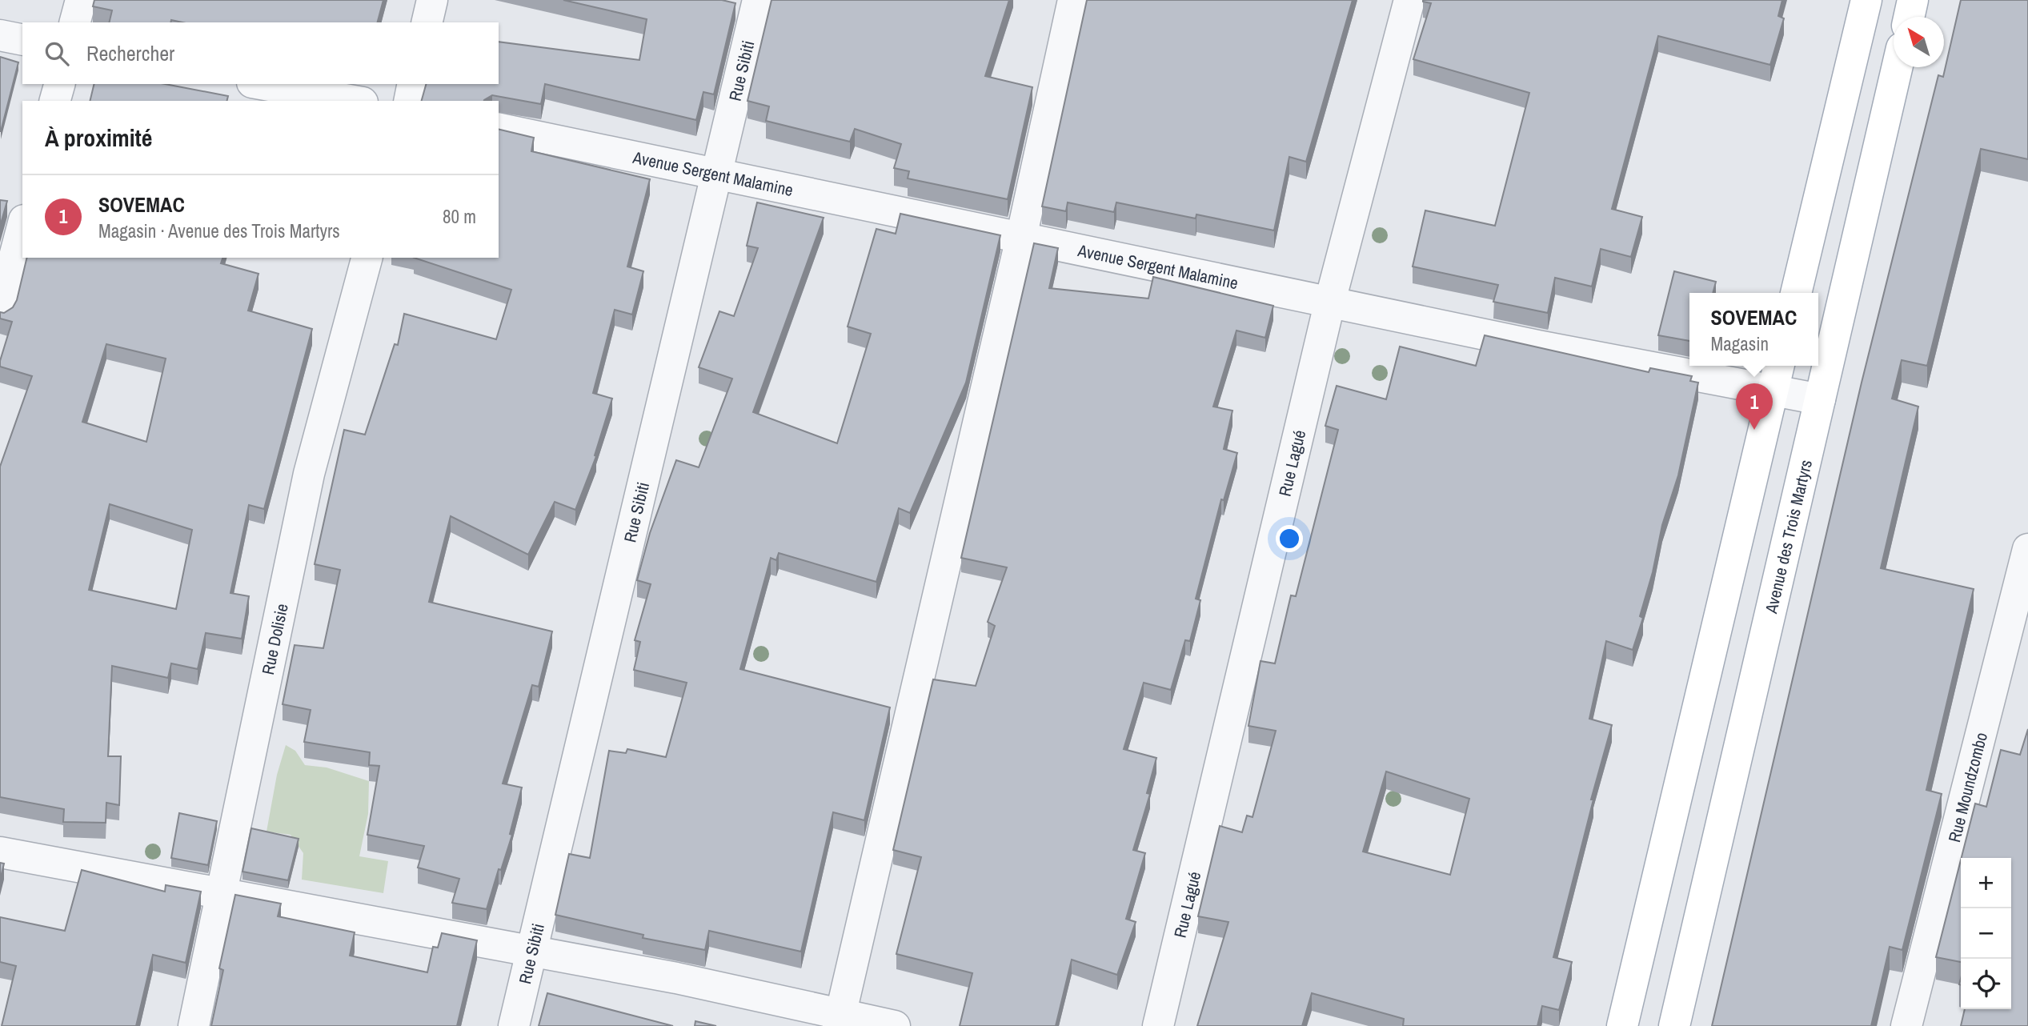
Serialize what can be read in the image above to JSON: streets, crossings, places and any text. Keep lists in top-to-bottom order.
{
  "streets": {
    "main road": ["Avenue des Trois Martyrs"],
    "street": [
      "Rue Sibiti",
      "Avenue Sergent Malamine",
      "Rue Lagué",
      "Rue Dolisie",
      "Rue Moundzombo"
    ]
  },
  "crossings": [
    ["Rue Sibiti", "Avenue Sergent Malamine"],
    ["Avenue Sergent Malamine", "Rue Lagué"],
    ["Avenue Sergent Malamine", "Avenue des Trois Martyrs"]
  ],
  "north": "top left",
  "page": {
    "search": "Rechercher",
    "heading": "À proximité",
    "list": [
      {
        "mark": "1",
        "name": "SOVEMAC",
        "note": "Magasin · Avenue des Trois Martyrs",
        "value": "80 m"
      }
    ],
    "popup": ["SOVEMAC", "Magasin"],
    "pins": "1",
    "map_buttons": ["+", "−"]
  }
}
